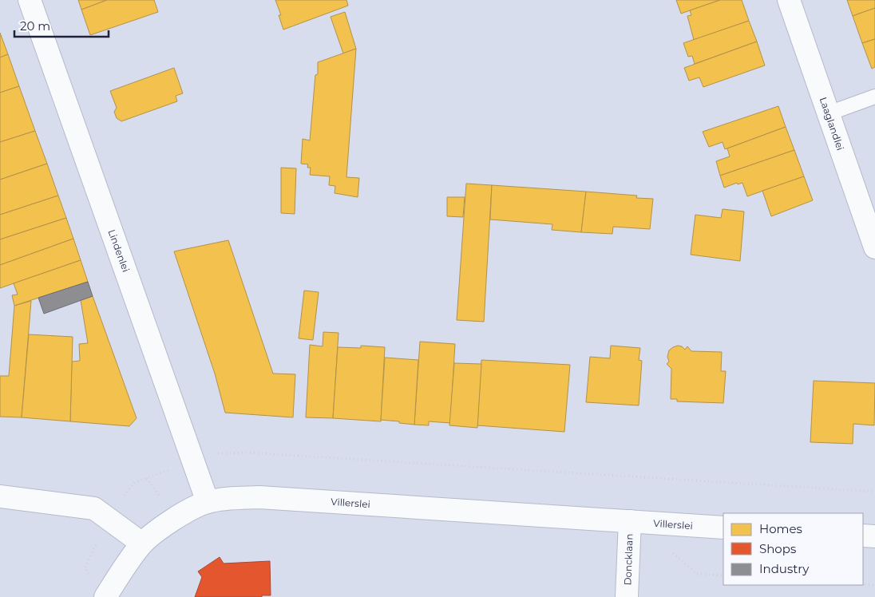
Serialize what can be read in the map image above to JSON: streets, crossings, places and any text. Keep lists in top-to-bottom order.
{
  "streets": {
    "street": [
      "Laaglandlei",
      "Lindenlei",
      "Villerslei",
      "Doncklaan"
    ]
  },
  "crossings": [
    ["Lindenlei", "Villerslei"],
    ["Villerslei", "Doncklaan"]
  ],
  "legend": ["Homes", "Shops", "Industry"],
  "scale_bar": "20 m"
}
